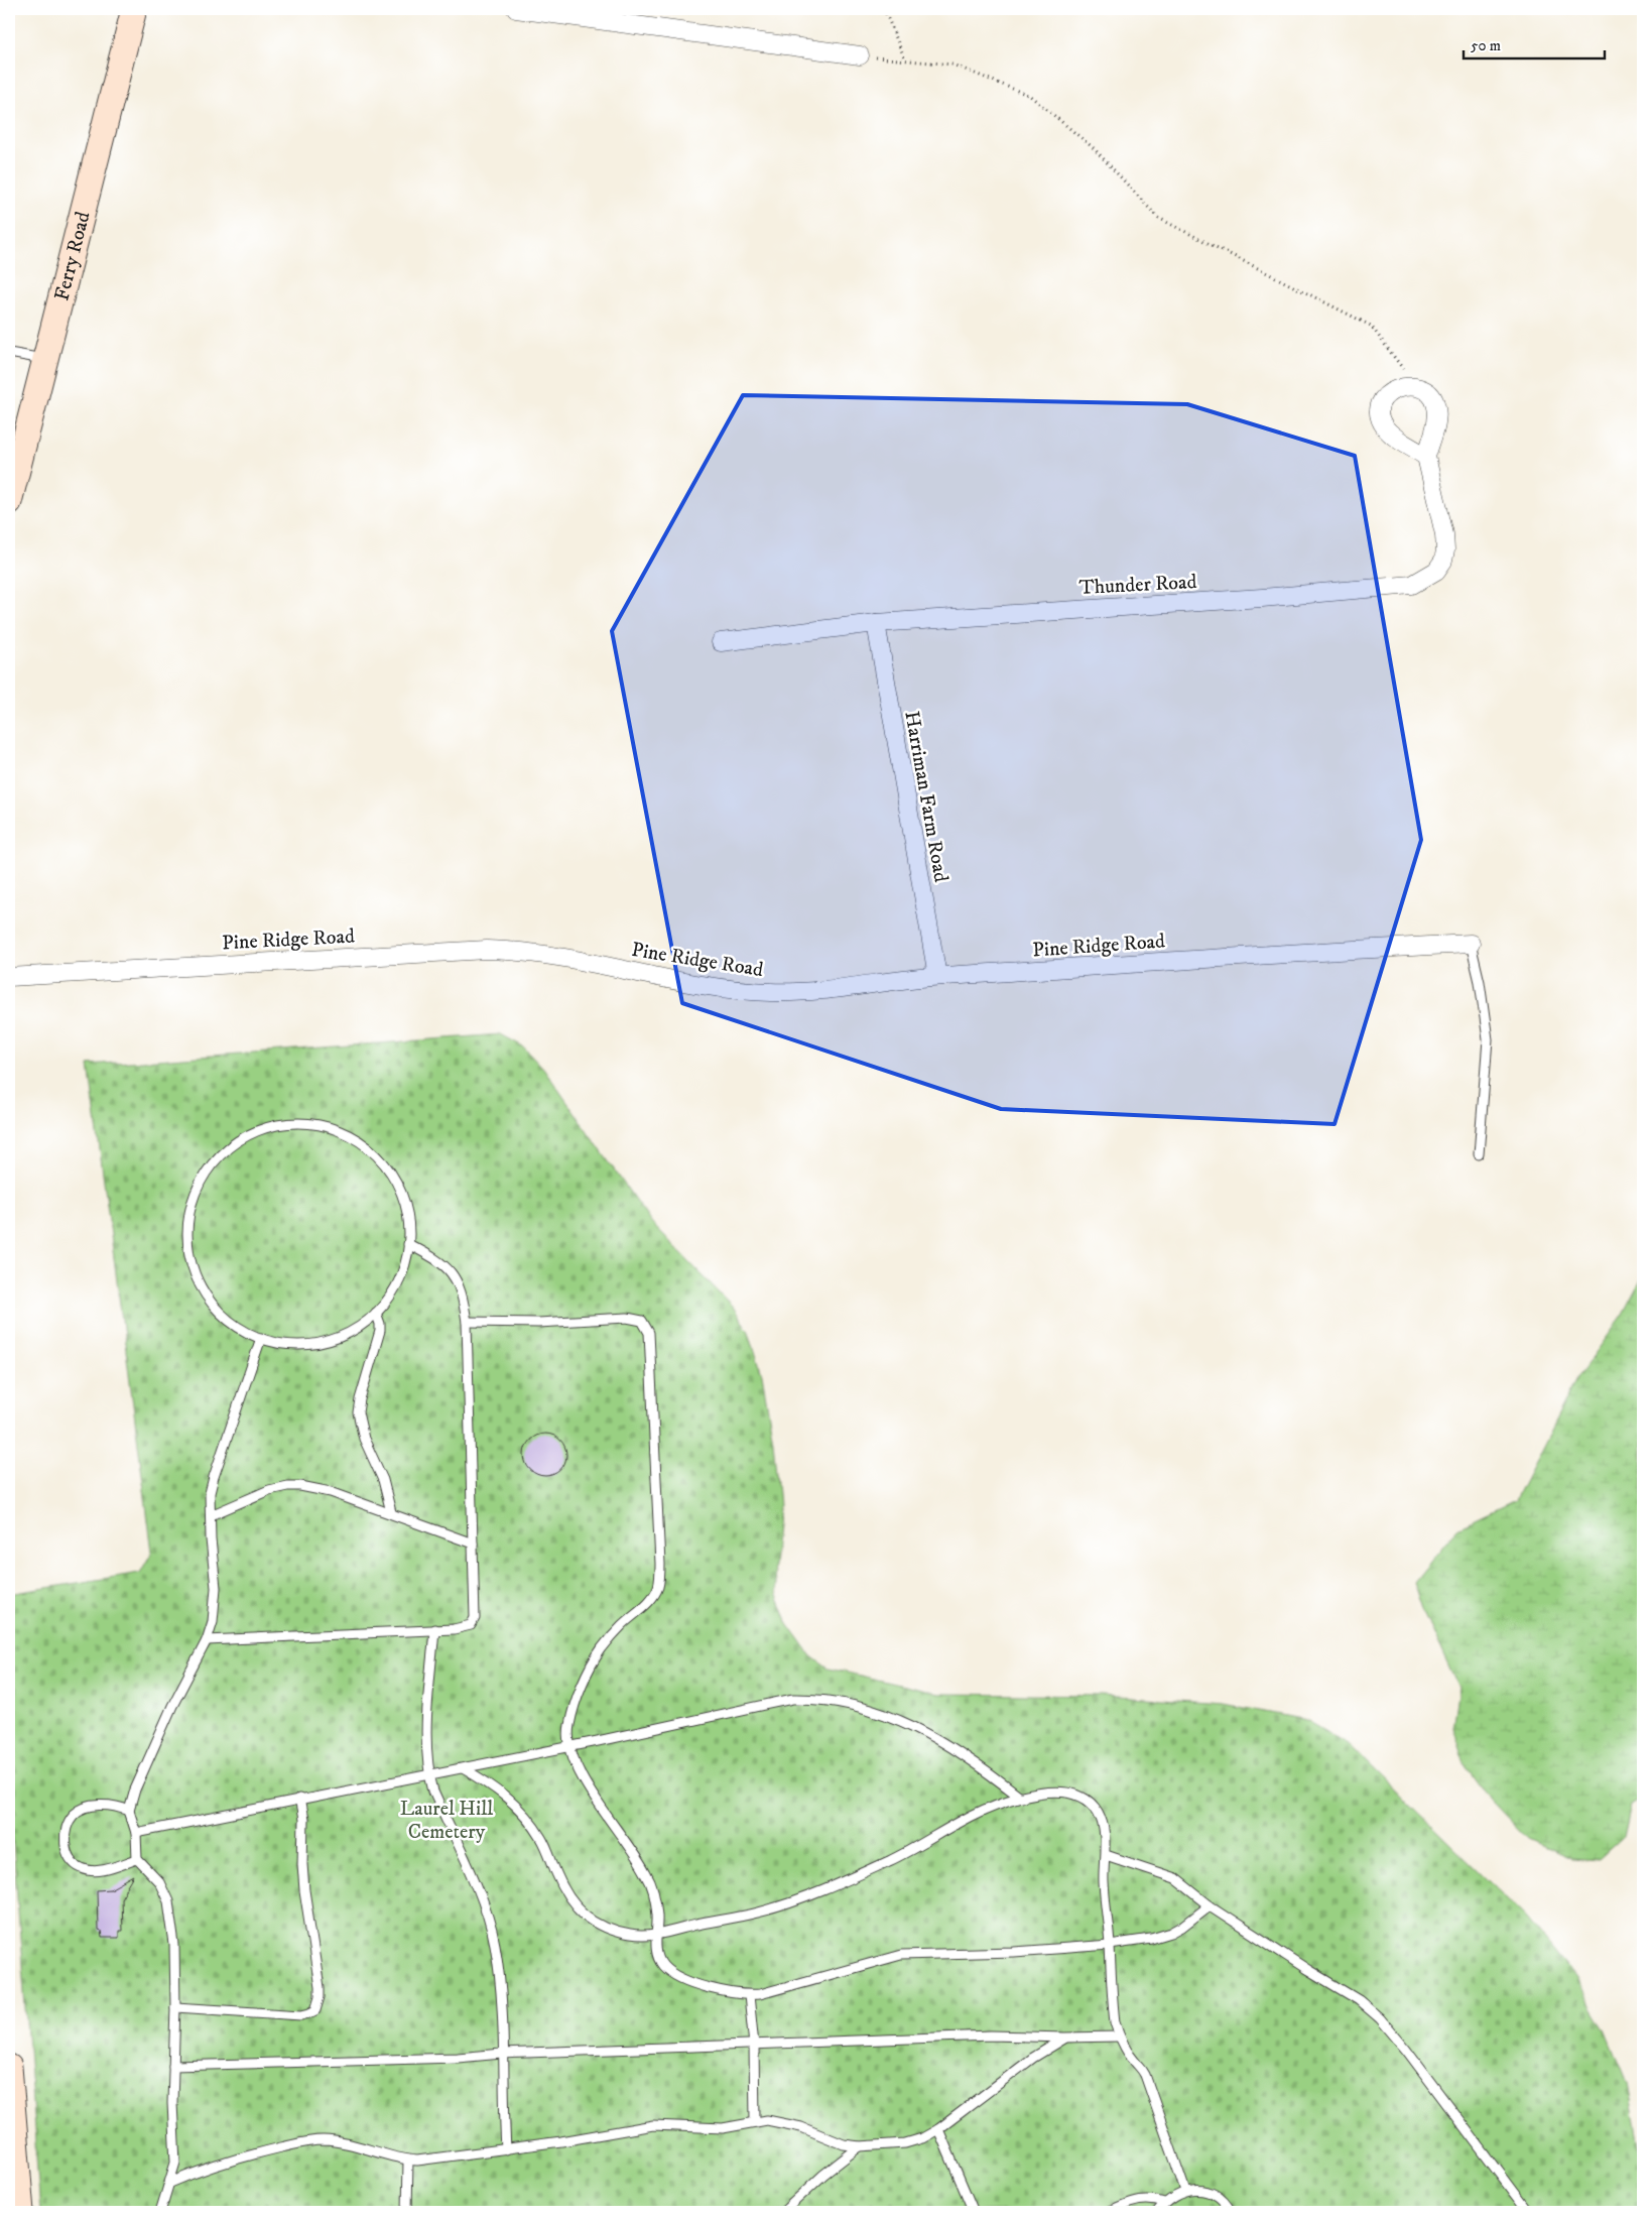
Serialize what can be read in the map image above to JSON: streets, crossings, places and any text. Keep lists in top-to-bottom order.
{
  "streets": {
    "main road": ["Ferry Road"],
    "street": ["Thunder Road", "Harriman Farm Road", "Pine Ridge Road"]
  },
  "crossings": [
    ["Thunder Road", "Harriman Farm Road"],
    ["Harriman Farm Road", "Pine Ridge Road"]
  ],
  "parks": ["Laurel Hill Cemetery"],
  "scale_bar": "50 m"
}
